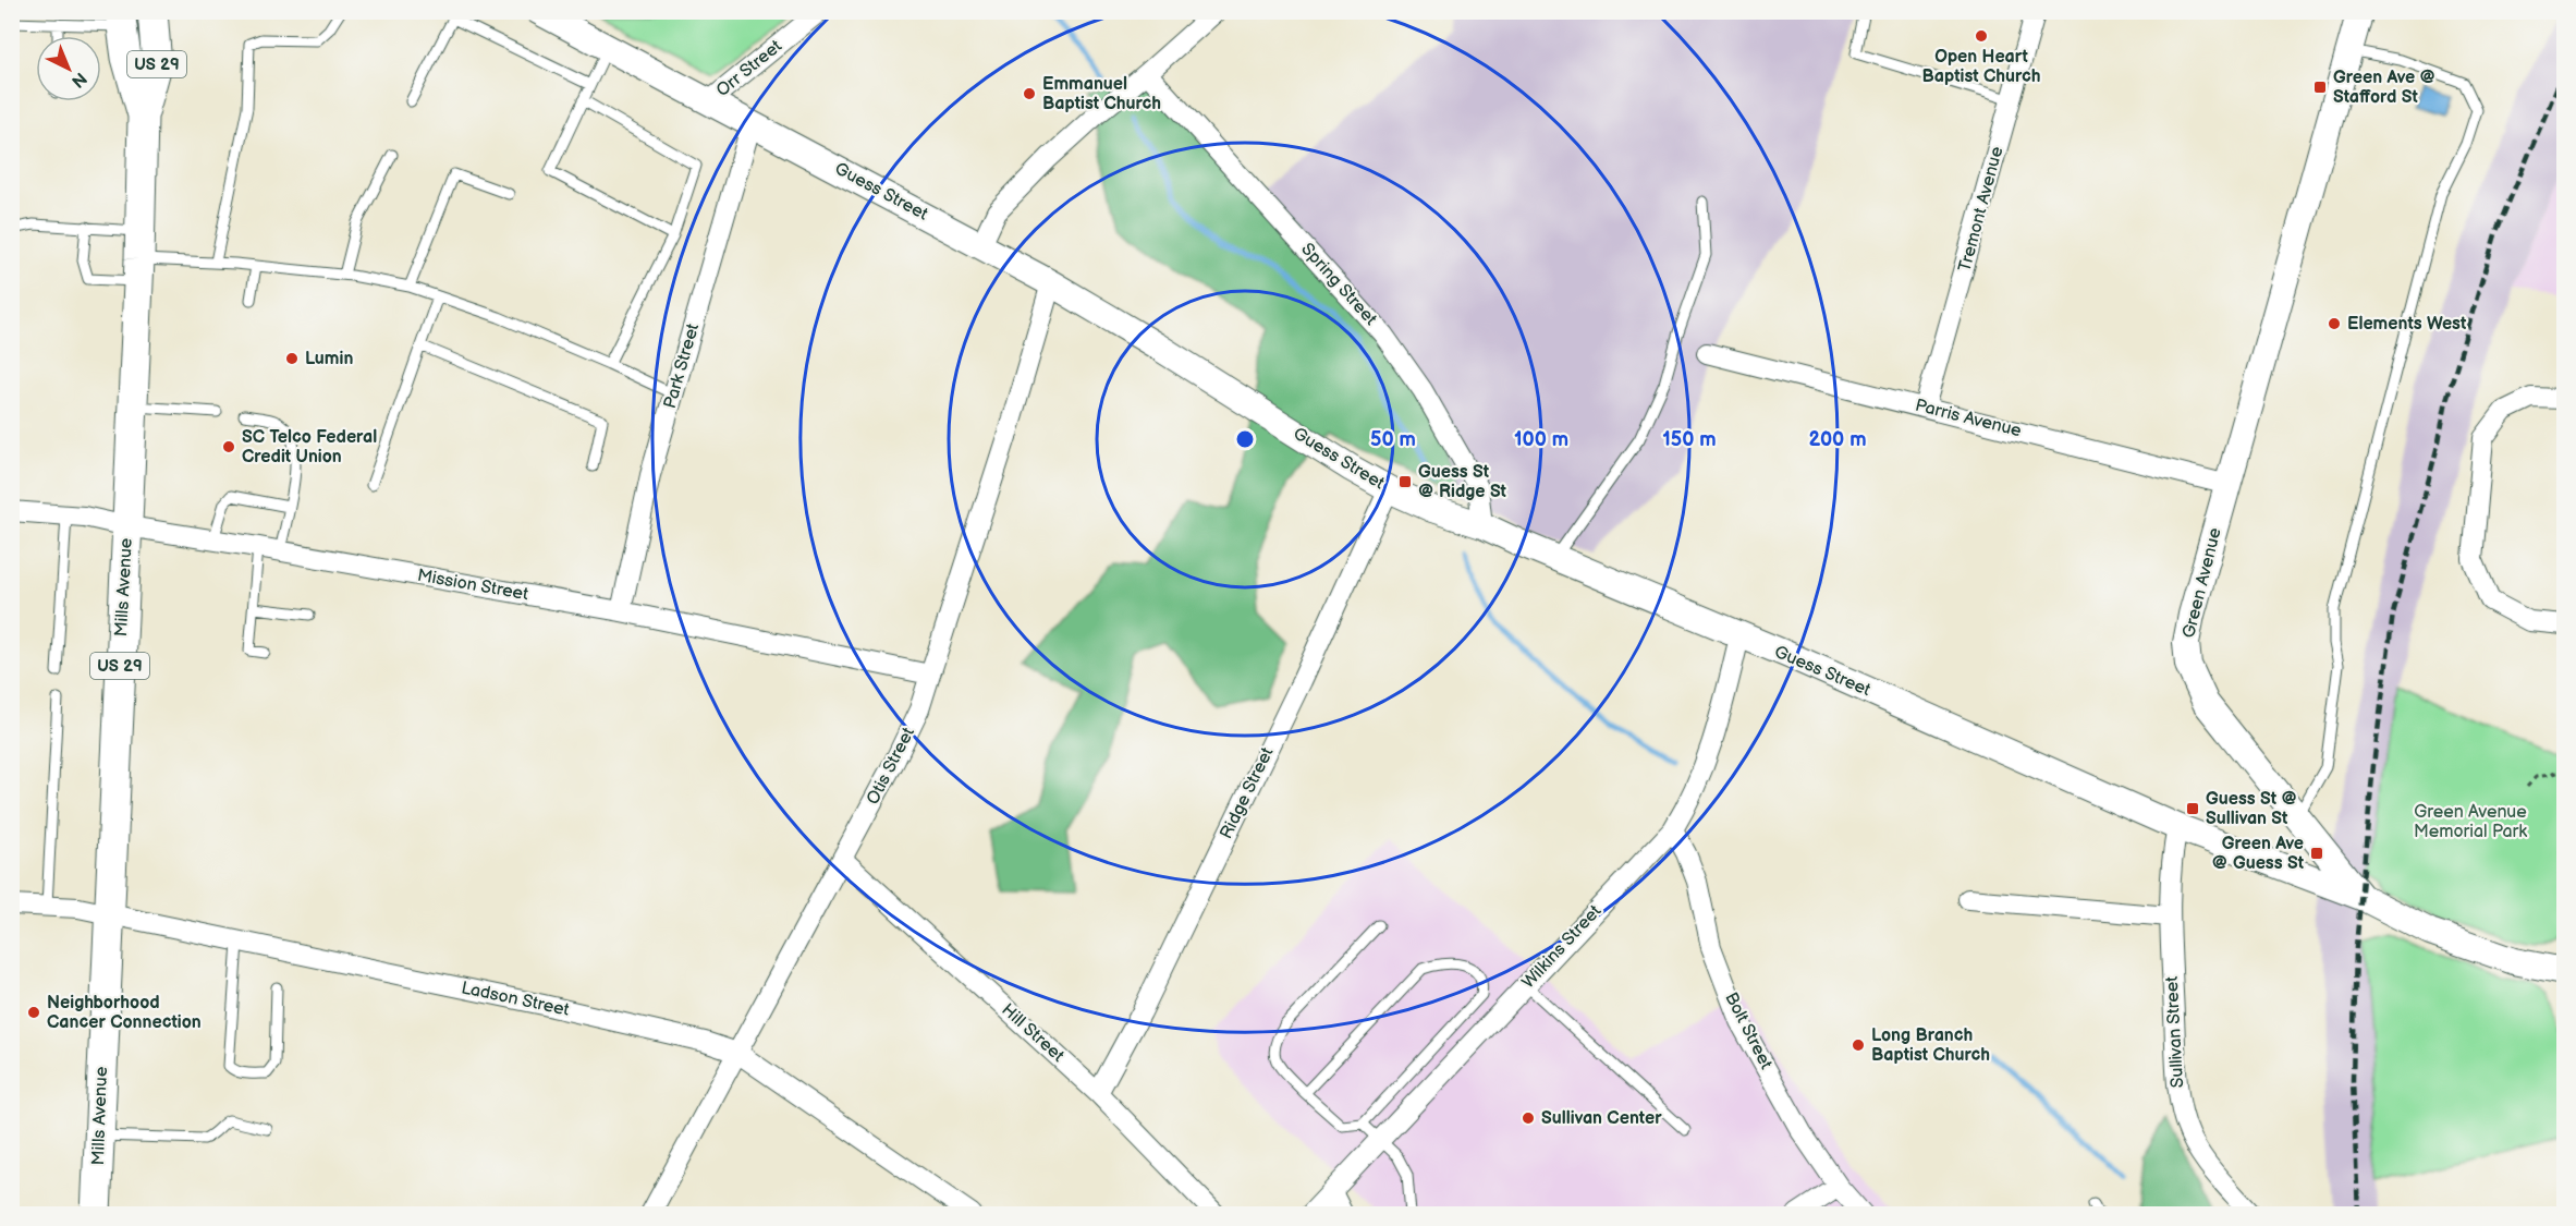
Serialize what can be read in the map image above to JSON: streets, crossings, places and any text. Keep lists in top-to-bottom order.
{
  "streets": {
    "main road": ["US 29", "Mills Avenue"],
    "street": [
      "Orr Street",
      "Guess Street",
      "Tremont Avenue",
      "Spring Street",
      "Park Street",
      "Parris Avenue",
      "Green Avenue",
      "Mission Street",
      "Otis Street",
      "Ridge Street",
      "Wilkins Street",
      "Ladson Street",
      "Bolt Street",
      "Sullivan Street",
      "Hill Street"
    ]
  },
  "crossings": [
    ["Orr Street", "Guess Street"],
    ["Guess Street", "Spring Street"],
    ["Guess Street", "Park Street"],
    ["Guess Street", "Green Avenue"],
    ["Guess Street", "Otis Street"],
    ["Guess Street", "Ridge Street"],
    ["Guess Street", "Wilkins Street"],
    ["Guess Street", "Sullivan Street"],
    ["Tremont Avenue", "Parris Avenue"],
    ["Park Street", "Mission Street"],
    ["Parris Avenue", "Green Avenue"],
    ["Mission Street", "Mills Avenue"],
    ["Mission Street", "Otis Street"],
    ["Mills Avenue", "Ladson Street"],
    ["Otis Street", "Ladson Street"],
    ["Otis Street", "Hill Street"],
    ["Ridge Street", "Hill Street"],
    ["Wilkins Street", "Bolt Street"]
  ],
  "parks": ["Green Avenue Memorial Park"],
  "places": {
    "other": [
      "Open Heart Baptist Church",
      "Emmanuel Baptist Church",
      "Elements West",
      "Lumin",
      "SC Telco Federal Credit Union",
      "Neighborhood Cancer Connection",
      "Long Branch Baptist Church",
      "Sullivan Center"
    ],
    "transit": [
      "Green Ave @ Stafford St",
      "Guess St @ Ridge St",
      "Guess St @ Sullivan St",
      "Green Ave @ Guess St"
    ]
  },
  "north": "bottom right",
  "rings": [
    "50 m",
    "100 m",
    "150 m",
    "200 m"
  ]
}
